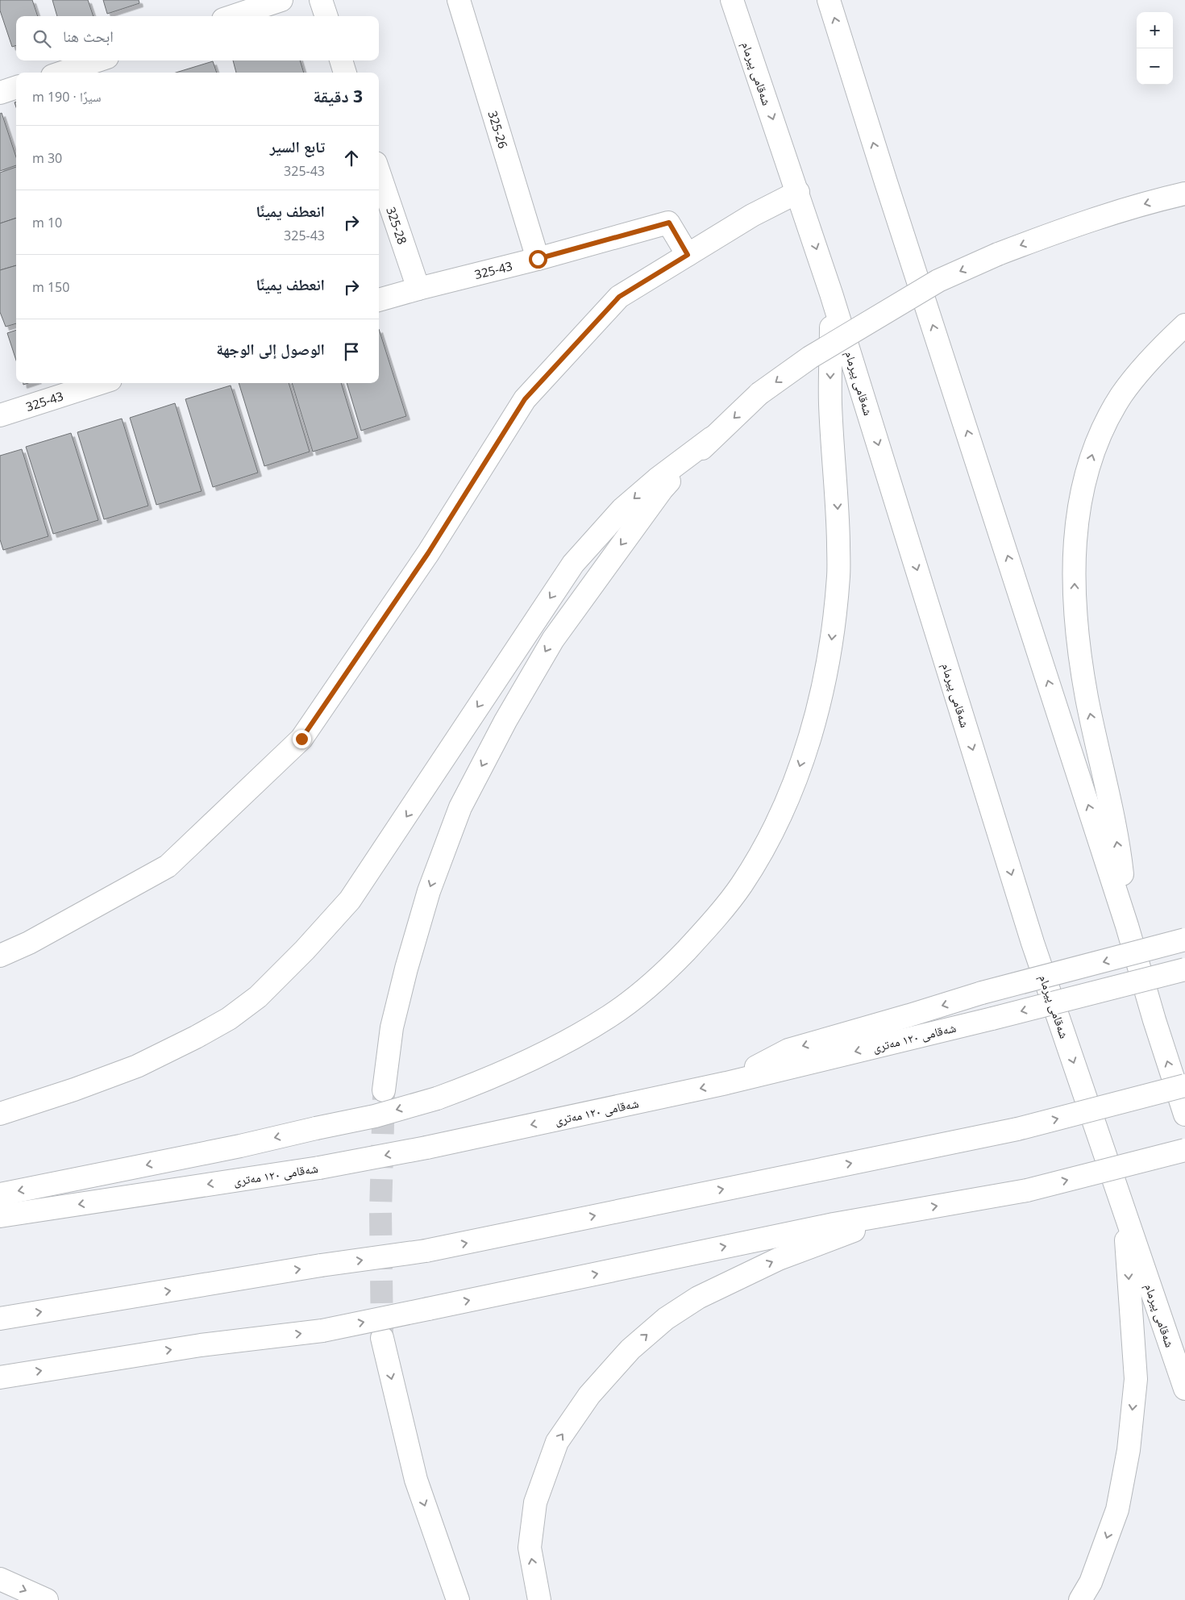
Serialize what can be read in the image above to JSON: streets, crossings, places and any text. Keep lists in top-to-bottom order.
{
  "streets": {
    "main road": [
      "شەقامی پیرمام",
      "325-26",
      "325-28",
      "325-43",
      "شەقامی ١٢٠ مەتری"
    ]
  },
  "crossings": [
    ["325-26", "325-43"],
    ["325-28", "325-43"]
  ],
  "page": {
    "map_buttons": ["+", "−"],
    "search": "ابحث هنا",
    "heading": ["3 دقيقة", "سيرًا · 190 m"],
    "list": [
      ["تابع السير", "325-43", "30 m"],
      ["انعطف يمينًا", "325-43", "10 m"],
      ["انعطف يمينًا", "150 m"],
      "الوصول إلى الوجهة"
    ]
  }
}
